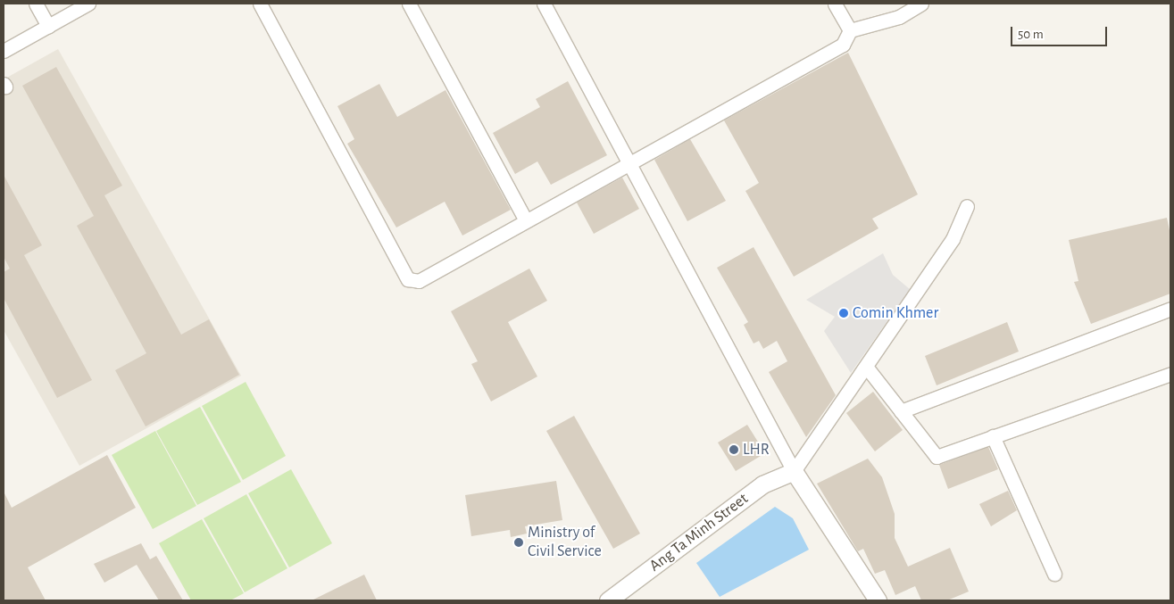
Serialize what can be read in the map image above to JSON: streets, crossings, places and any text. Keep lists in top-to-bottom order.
{
  "streets": {
    "street": ["Ang Ta Minh Street"]
  },
  "places": ["Comin Khmer", "LHR", "Ministry of Civil Service"],
  "scale_bar": "50 m"
}
